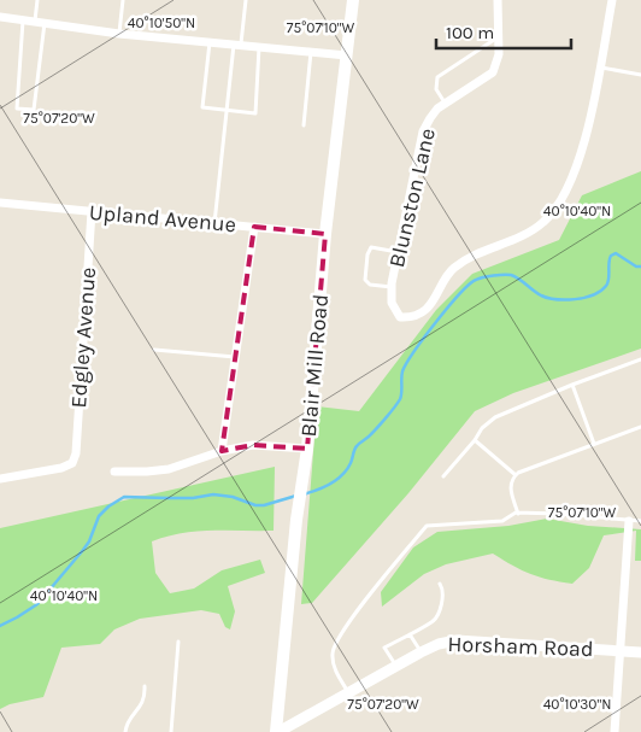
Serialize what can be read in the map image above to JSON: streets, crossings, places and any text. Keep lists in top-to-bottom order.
{
  "streets": {
    "main road": ["Blair Mill Road"],
    "street": [
      "Blunston Lane",
      "Upland Avenue",
      "Edgley Avenue",
      "Horsham Road"
    ]
  },
  "crossings": [
    ["Upland Avenue", "Edgley Avenue"],
    ["Upland Avenue", "Blair Mill Road"],
    ["Blair Mill Road", "Horsham Road"]
  ],
  "scale_bar": "100 m",
  "coordinates": [
    "40°10'50\"N",
    "75°07'10\"W",
    "75°07'20\"W",
    "40°10'40\"N",
    "40°10'30\"N"
  ]
}
